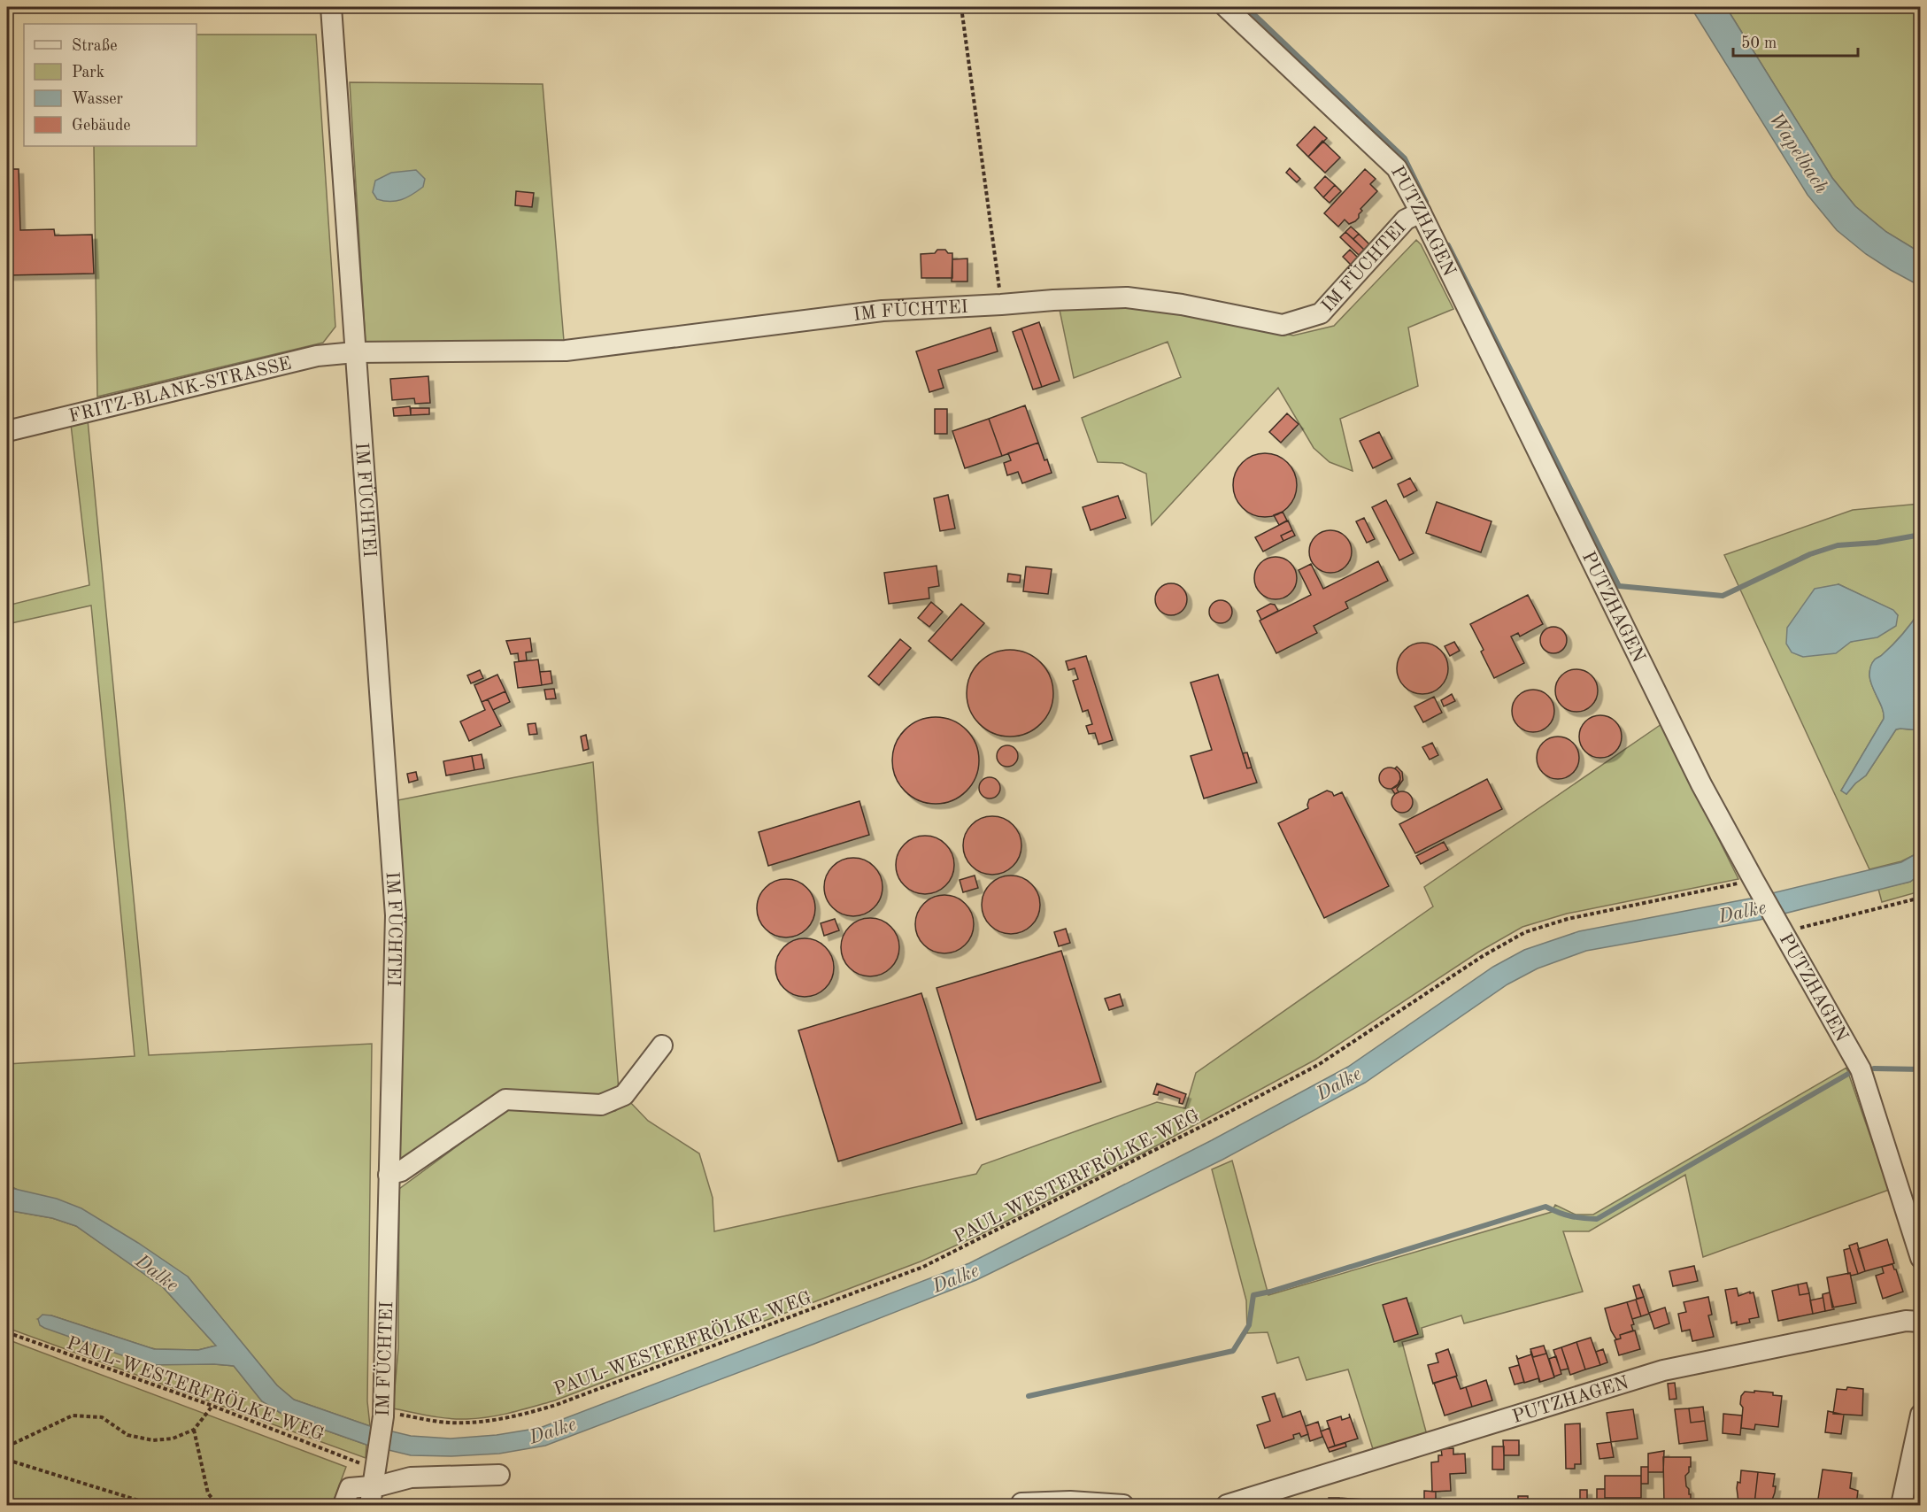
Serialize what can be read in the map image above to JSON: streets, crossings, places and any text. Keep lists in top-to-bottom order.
{
  "streets": {
    "street": ["PUTZHAGEN", "IM FÜCHTEI", "FRITZ-BLANK-STRASSE"],
    "path": ["PAUL-WESTERFRÖLKE-WEG"]
  },
  "crossings": [
    ["PUTZHAGEN", "IM FÜCHTEI"],
    ["PUTZHAGEN", "PAUL-WESTERFRÖLKE-WEG"],
    ["IM FÜCHTEI", "FRITZ-BLANK-STRASSE"],
    ["IM FÜCHTEI", "PAUL-WESTERFRÖLKE-WEG"]
  ],
  "water": ["Wapelbach", "Dalke"],
  "legend": [
    "Straße",
    "Park",
    "Wasser",
    "Gebäude"
  ],
  "scale_bar": "50 m"
}
